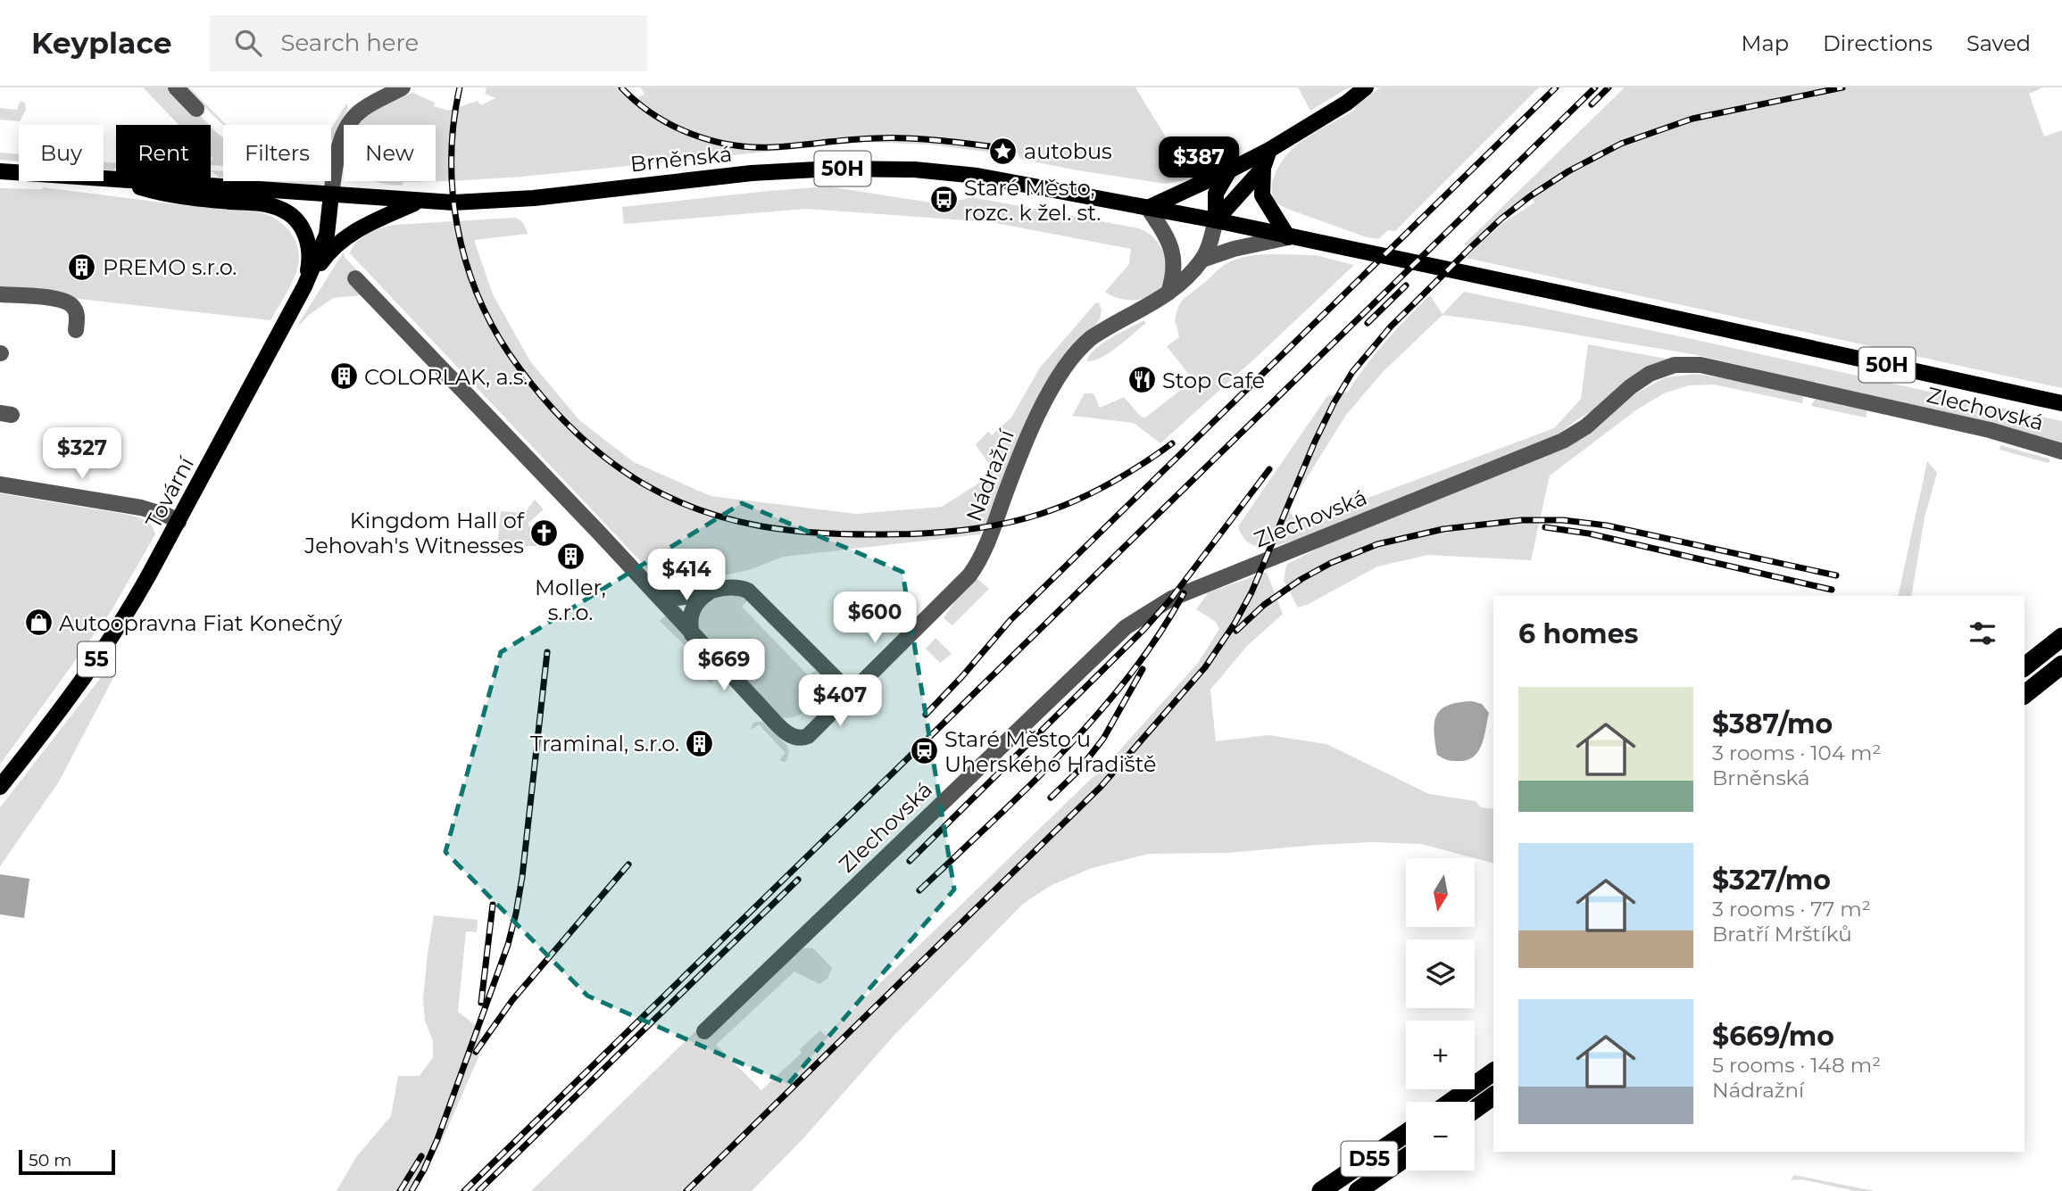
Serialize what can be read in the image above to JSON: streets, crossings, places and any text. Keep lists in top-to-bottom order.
{
  "streets": {
    "highway": ["D55"],
    "main road": [
      "Brněnská",
      "50H",
      "Tovární",
      "55"
    ],
    "street": ["Zlechovská", "Nádražní"]
  },
  "crossings": [
    ["Brněnská", "50H"],
    ["Brněnská", "Nádražní"],
    ["Brněnská", "Tovární"],
    ["Brněnská", "55"],
    ["50H", "Nádražní"],
    ["Tovární", "55"]
  ],
  "places": {
    "place": ["autobus"],
    "bus stop": ["Staré Město, rozc. k žel. st."],
    "building": [
      "PREMO s.r.o.",
      "COLORLAK, a.s.",
      "Moller, s.r.o.",
      "Traminal, s.r.o."
    ],
    "restaurant": ["Stop Cafe"],
    "church": ["Kingdom Hall of Jehovah's Witnesses"],
    "shop": ["Autoopravna Fiat Konečný"],
    "station": ["Staré Město u Uherského Hradiště"]
  },
  "scale_bar": "50 m",
  "north": "bottom",
  "page": {
    "header": "Keyplace",
    "search": "Search here",
    "nav": ["Map", "Directions", "Saved"],
    "chip": [
      "Buy",
      "Rent",
      "Filters",
      "New"
    ],
    "price": [
      "$387",
      "$327",
      "$414",
      "$600",
      "$669",
      "$407"
    ],
    "heading": "6 homes",
    "list": [
      {
        "name": "$387/mo",
        "note": "3 rooms · 104 m² · Brněnská"
      },
      {
        "name": "$327/mo",
        "note": "3 rooms · 77 m² · Bratří Mrštíků"
      },
      {
        "name": "$669/mo",
        "note": "5 rooms · 148 m² · Nádražní"
      }
    ],
    "map_buttons": ["+", "−"],
    "scale": "50 m"
  }
}
